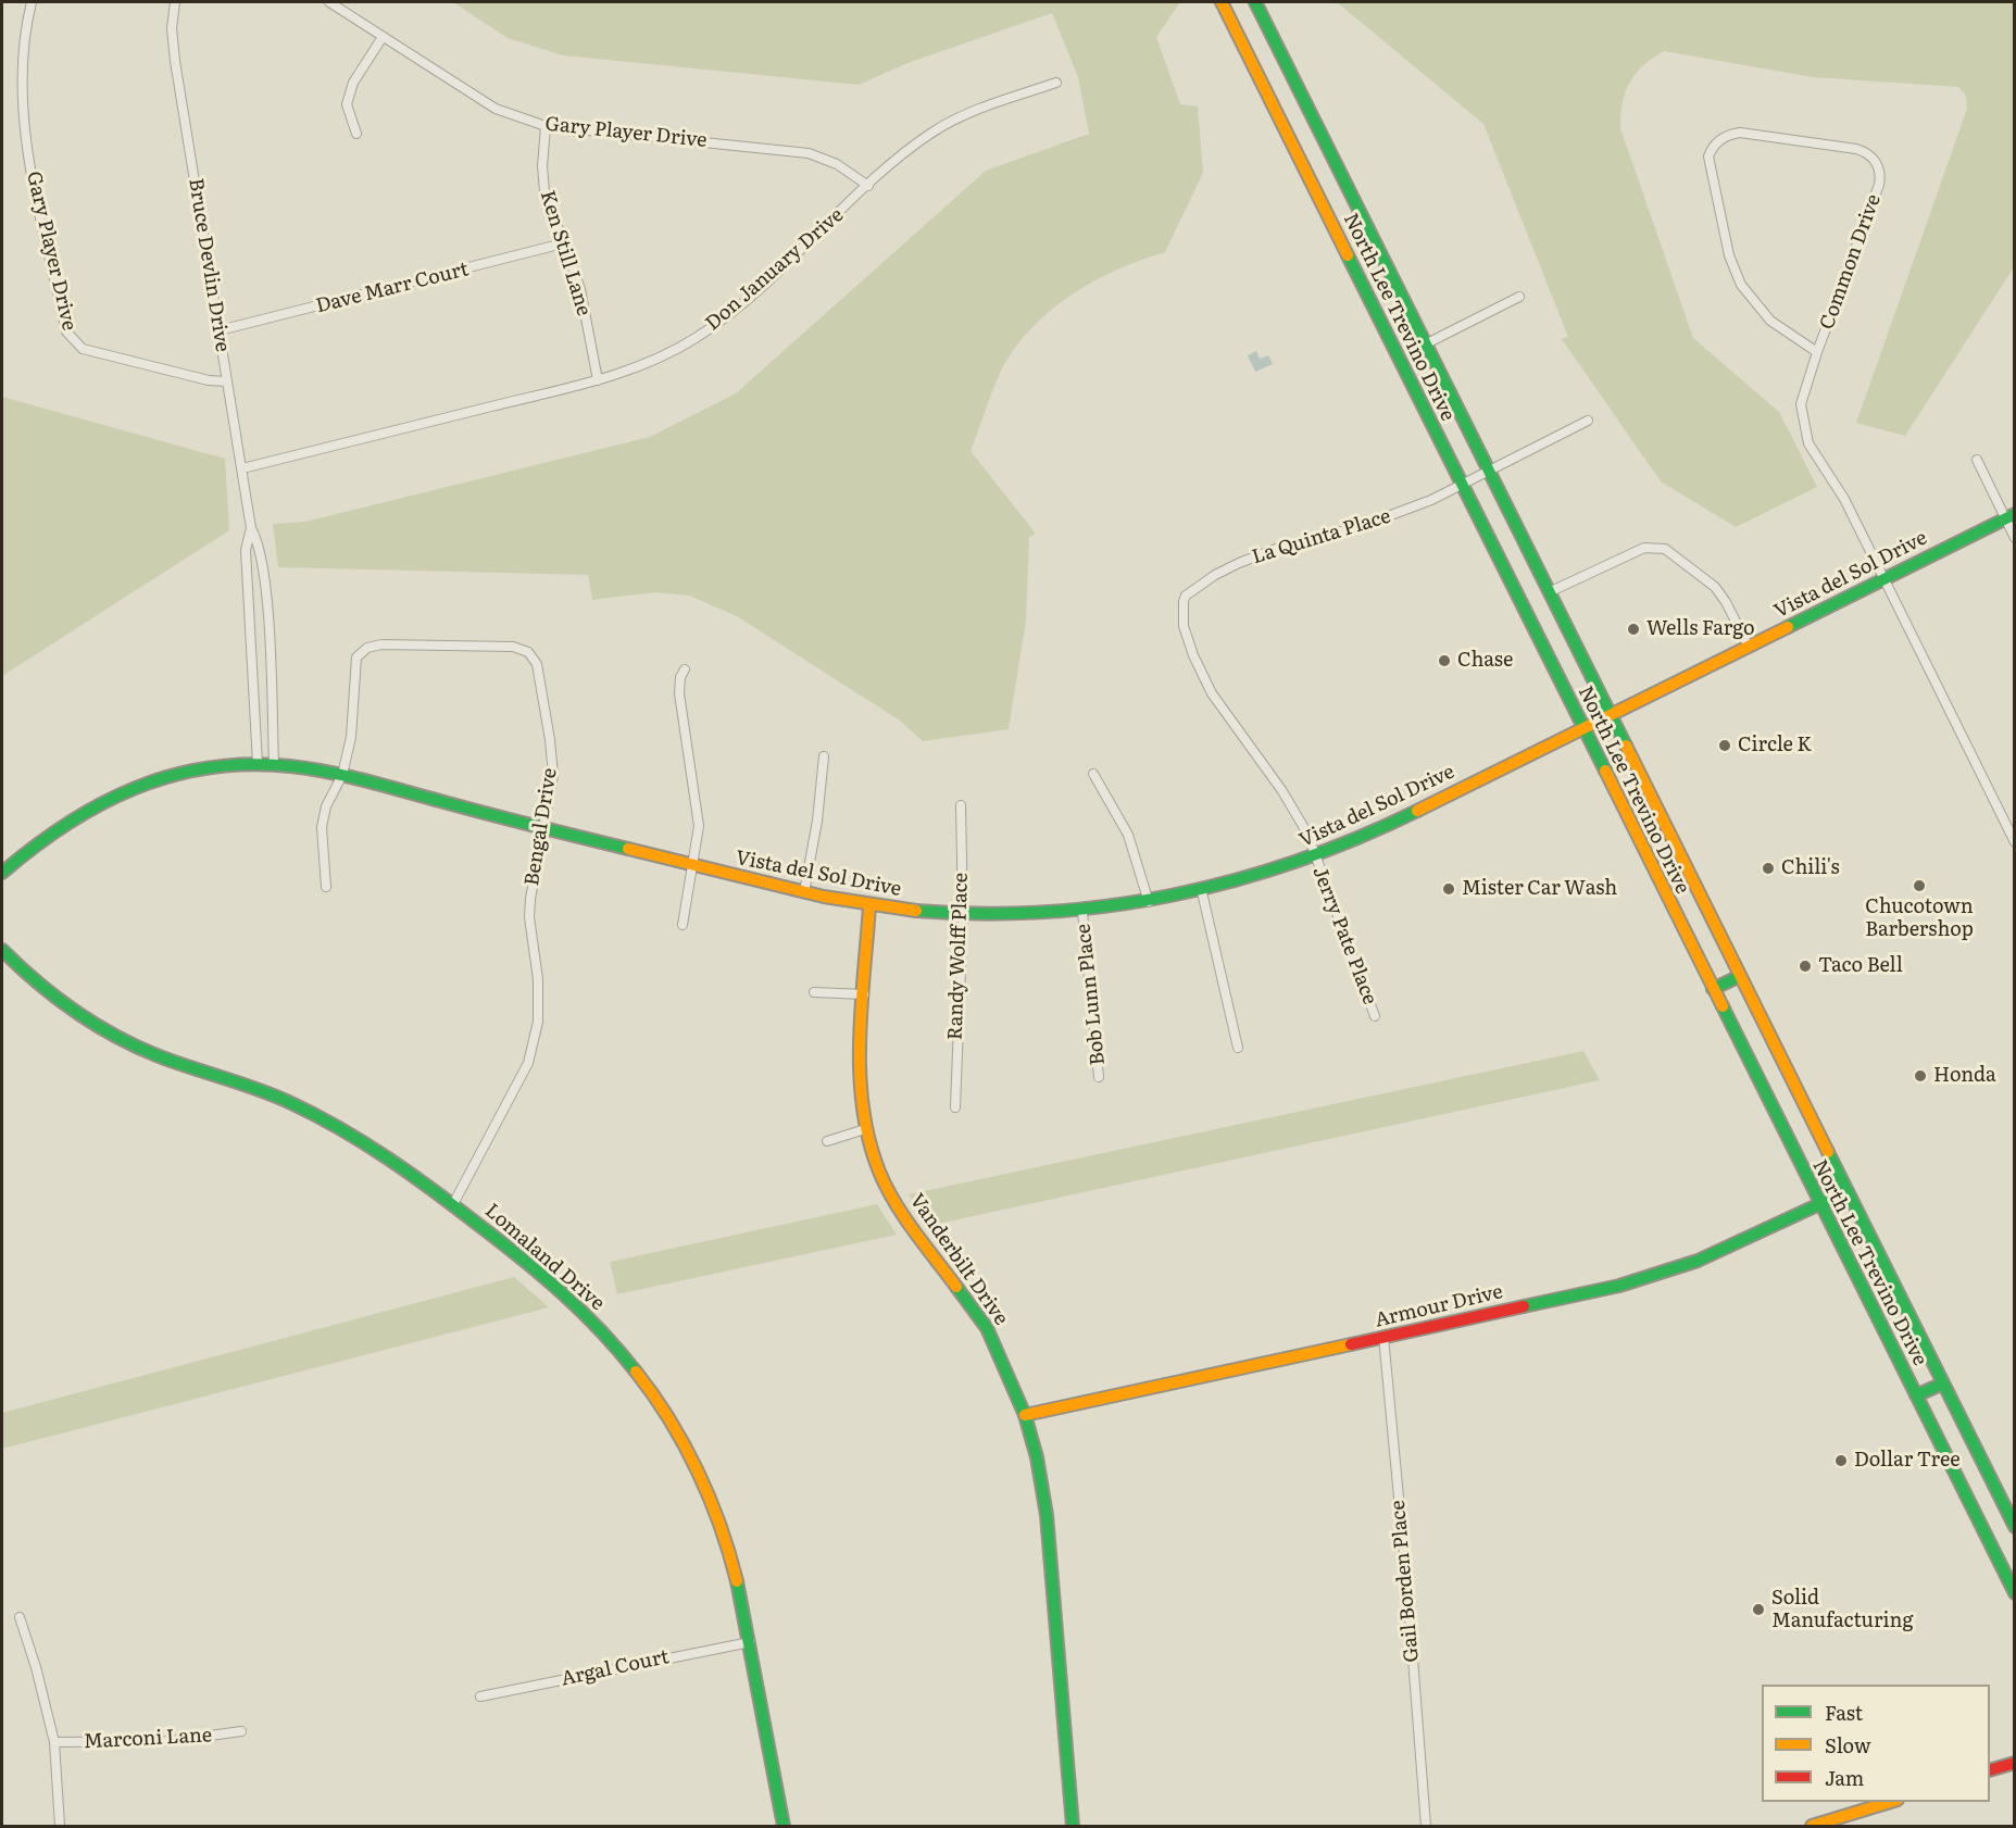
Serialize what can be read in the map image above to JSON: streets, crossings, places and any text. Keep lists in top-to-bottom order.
{
  "streets": {
    "main road": [
      "North Lee Trevino Drive",
      "Vista del Sol Drive",
      "Lomaland Drive",
      "Vanderbilt Drive",
      "Armour Drive"
    ],
    "street": [
      "Gary Player Drive",
      "Ken Still Lane",
      "Common Drive",
      "Bruce Devlin Drive",
      "Don January Drive",
      "Dave Marr Court",
      "La Quinta Place",
      "Bengal Drive",
      "Jerry Pate Place",
      "Randy Wolff Place",
      "Bob Lunn Place",
      "Gail Borden Place",
      "Argal Court",
      "Marconi Lane"
    ]
  },
  "crossings": [
    ["Gary Player Drive", "Ken Still Lane"],
    ["Gary Player Drive", "Bruce Devlin Drive"],
    ["Gary Player Drive", "Don January Drive"],
    ["Ken Still Lane", "Don January Drive"],
    ["Ken Still Lane", "Dave Marr Court"],
    ["Common Drive", "Vista del Sol Drive"],
    ["Bruce Devlin Drive", "Don January Drive"],
    ["Bruce Devlin Drive", "Dave Marr Court"],
    ["Bruce Devlin Drive", "Vista del Sol Drive"],
    ["North Lee Trevino Drive", "La Quinta Place"],
    ["North Lee Trevino Drive", "Vista del Sol Drive"],
    ["North Lee Trevino Drive", "Armour Drive"],
    ["La Quinta Place", "Vista del Sol Drive"],
    ["La Quinta Place", "Jerry Pate Place"],
    ["Vista del Sol Drive", "Bengal Drive"],
    ["Vista del Sol Drive", "Jerry Pate Place"],
    ["Vista del Sol Drive", "Randy Wolff Place"],
    ["Vista del Sol Drive", "Bob Lunn Place"],
    ["Vista del Sol Drive", "Vanderbilt Drive"],
    ["Bengal Drive", "Lomaland Drive"],
    ["Lomaland Drive", "Argal Court"],
    ["Vanderbilt Drive", "Armour Drive"],
    ["Armour Drive", "Gail Borden Place"]
  ],
  "places": [
    "Wells Fargo",
    "Chase",
    "Circle K",
    "Chili's",
    "Chucotown Barbershop",
    "Mister Car Wash",
    "Taco Bell",
    "Honda",
    "Dollar Tree",
    "Solid Manufacturing"
  ],
  "legend": ["Fast", "Slow", "Jam"]
}
